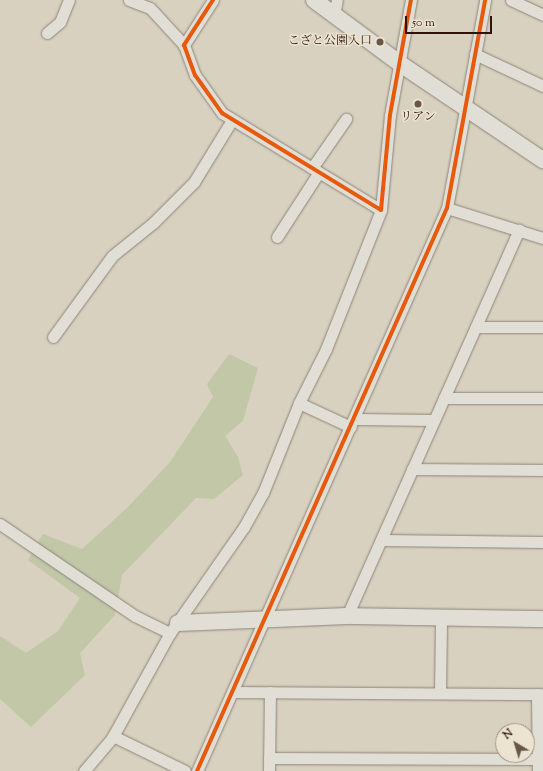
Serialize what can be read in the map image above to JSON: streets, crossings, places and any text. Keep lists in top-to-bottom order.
{
  "places": ["こざと公園入口", "リアン"],
  "scale_bar": "50 m",
  "north": "top left"
}
